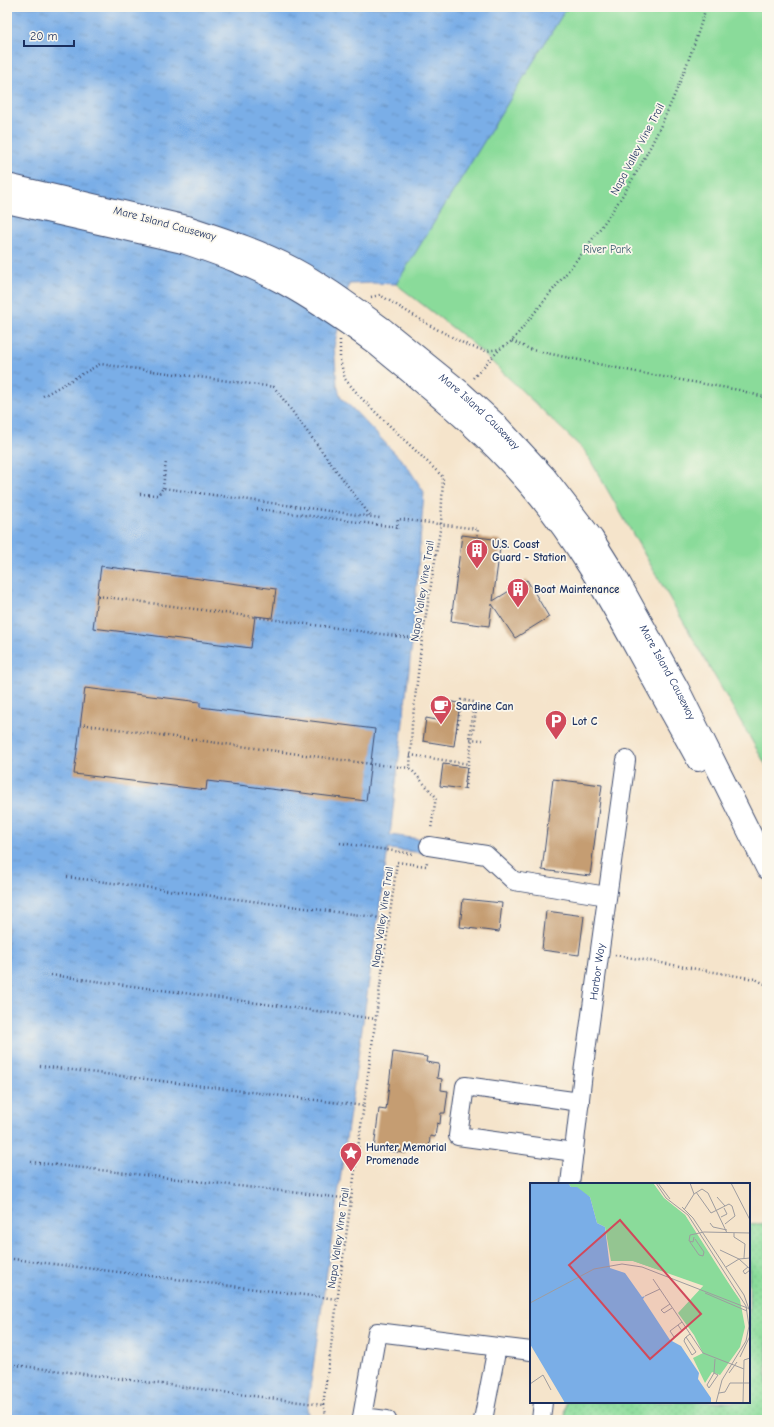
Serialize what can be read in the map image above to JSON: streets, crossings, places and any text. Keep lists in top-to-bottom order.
{
  "streets": {
    "main road": ["Mare Island Causeway"],
    "street": ["Harbor Way"],
    "path": ["Napa Valley Vine Trail"]
  },
  "parks": ["River Park"],
  "places": {
    "building": ["U.S. Coast Guard - Station", "Boat Maintenance"],
    "cafe": ["Sardine Can"],
    "parking": ["Lot C"],
    "place": ["Hunter Memorial Promenade"]
  },
  "scale_bar": "20 m"
}
